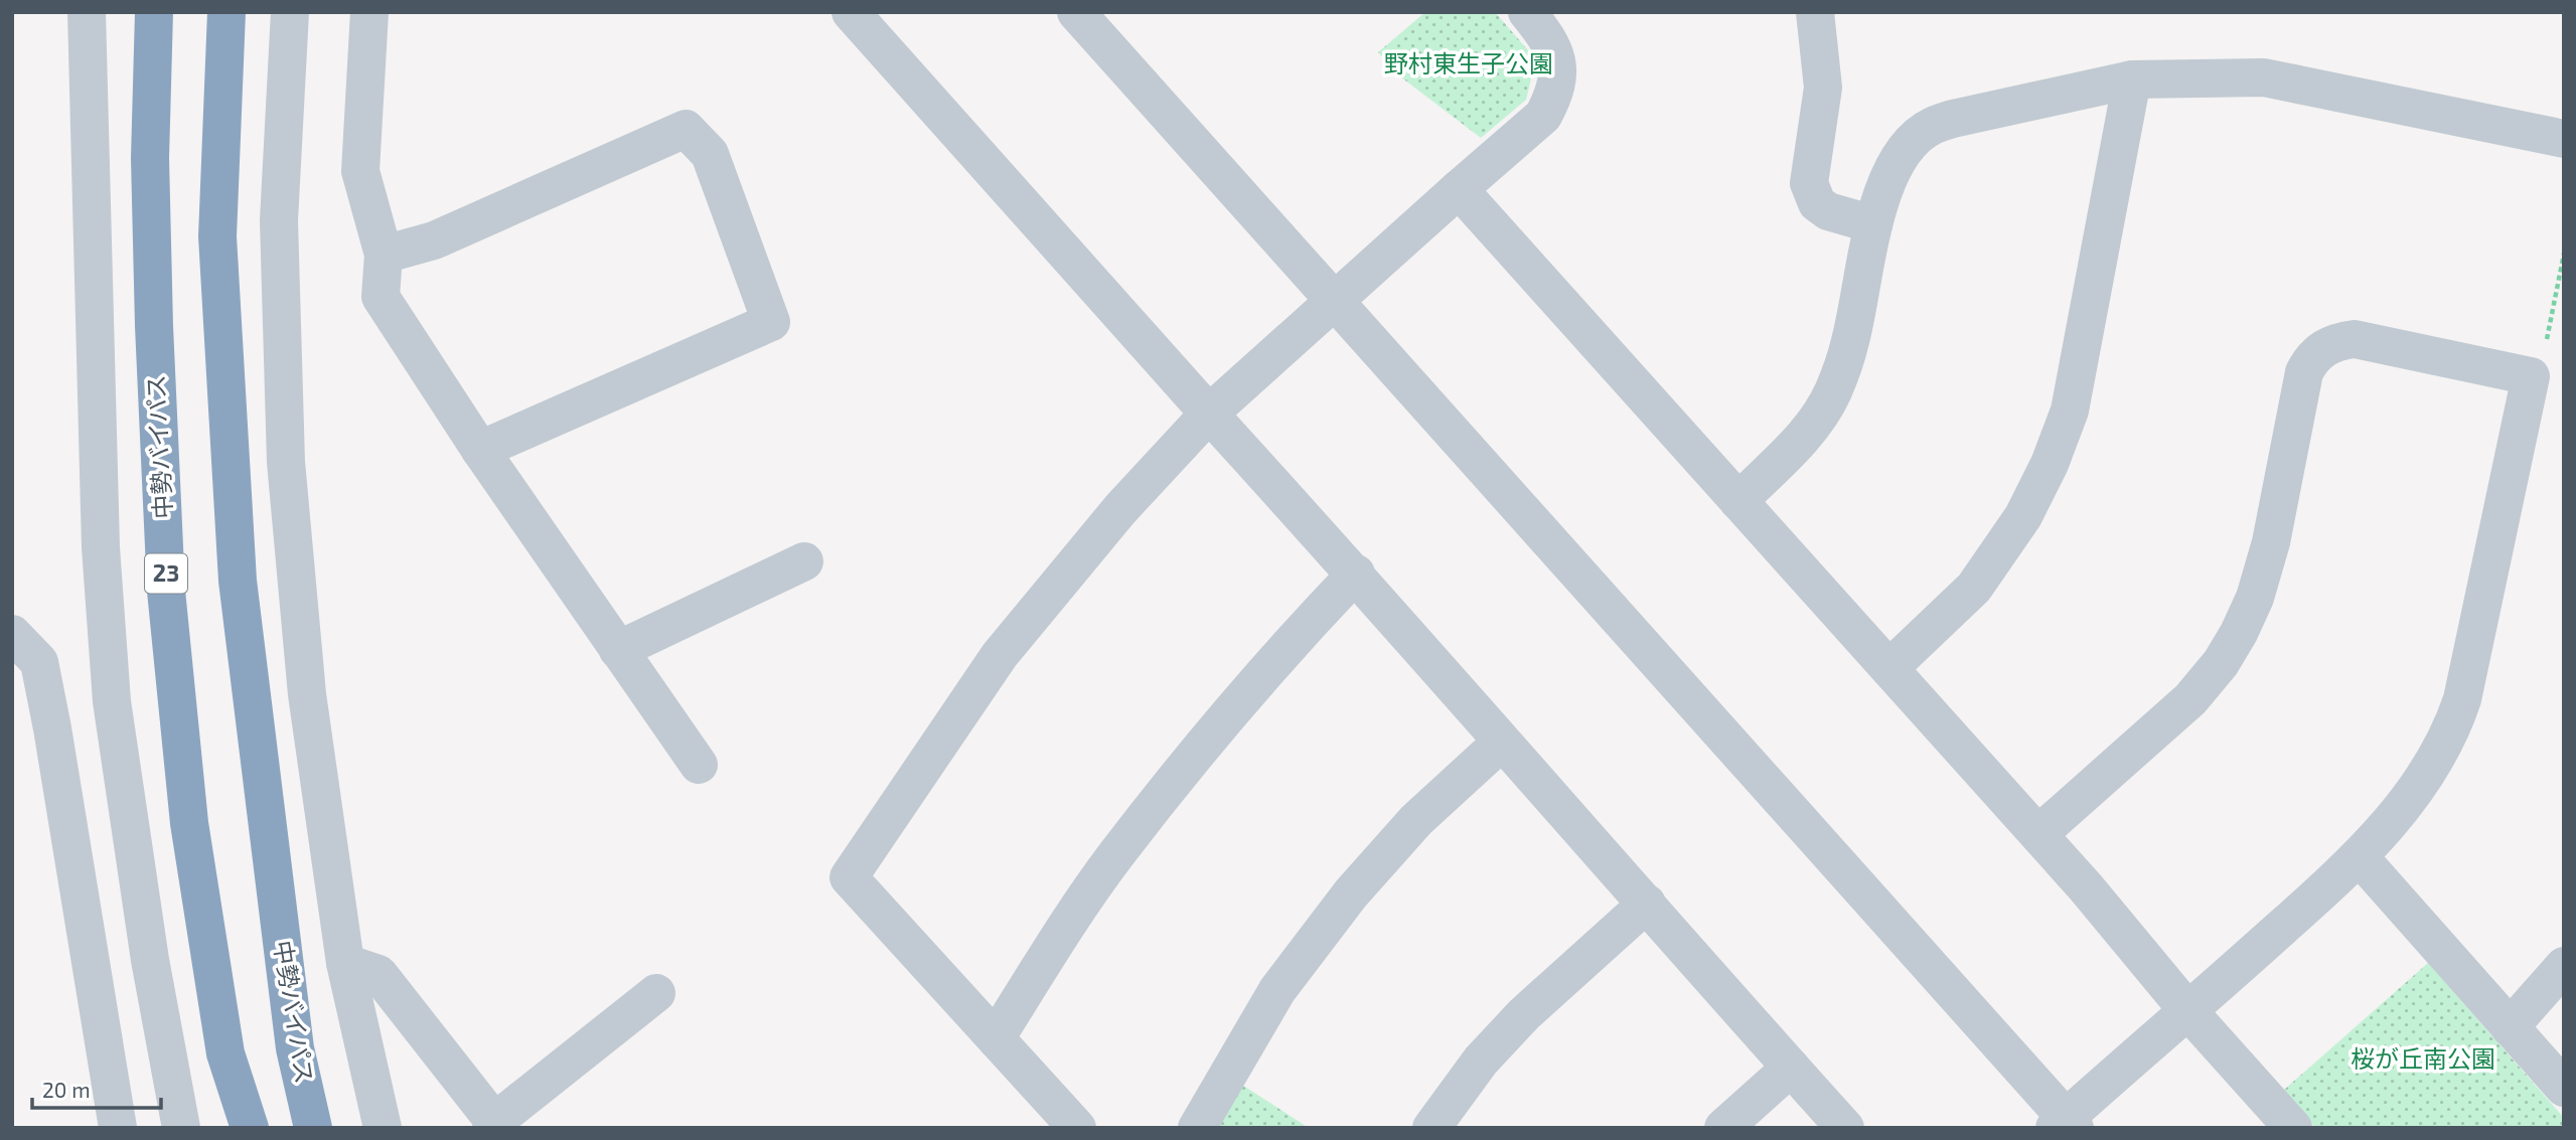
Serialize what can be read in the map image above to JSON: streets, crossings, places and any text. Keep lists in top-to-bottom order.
{
  "streets": {
    "highway": ["中勢バイパス", "23"]
  },
  "parks": ["野村東生子公園", "桜が丘南公園"],
  "scale_bar": "20 m"
}
